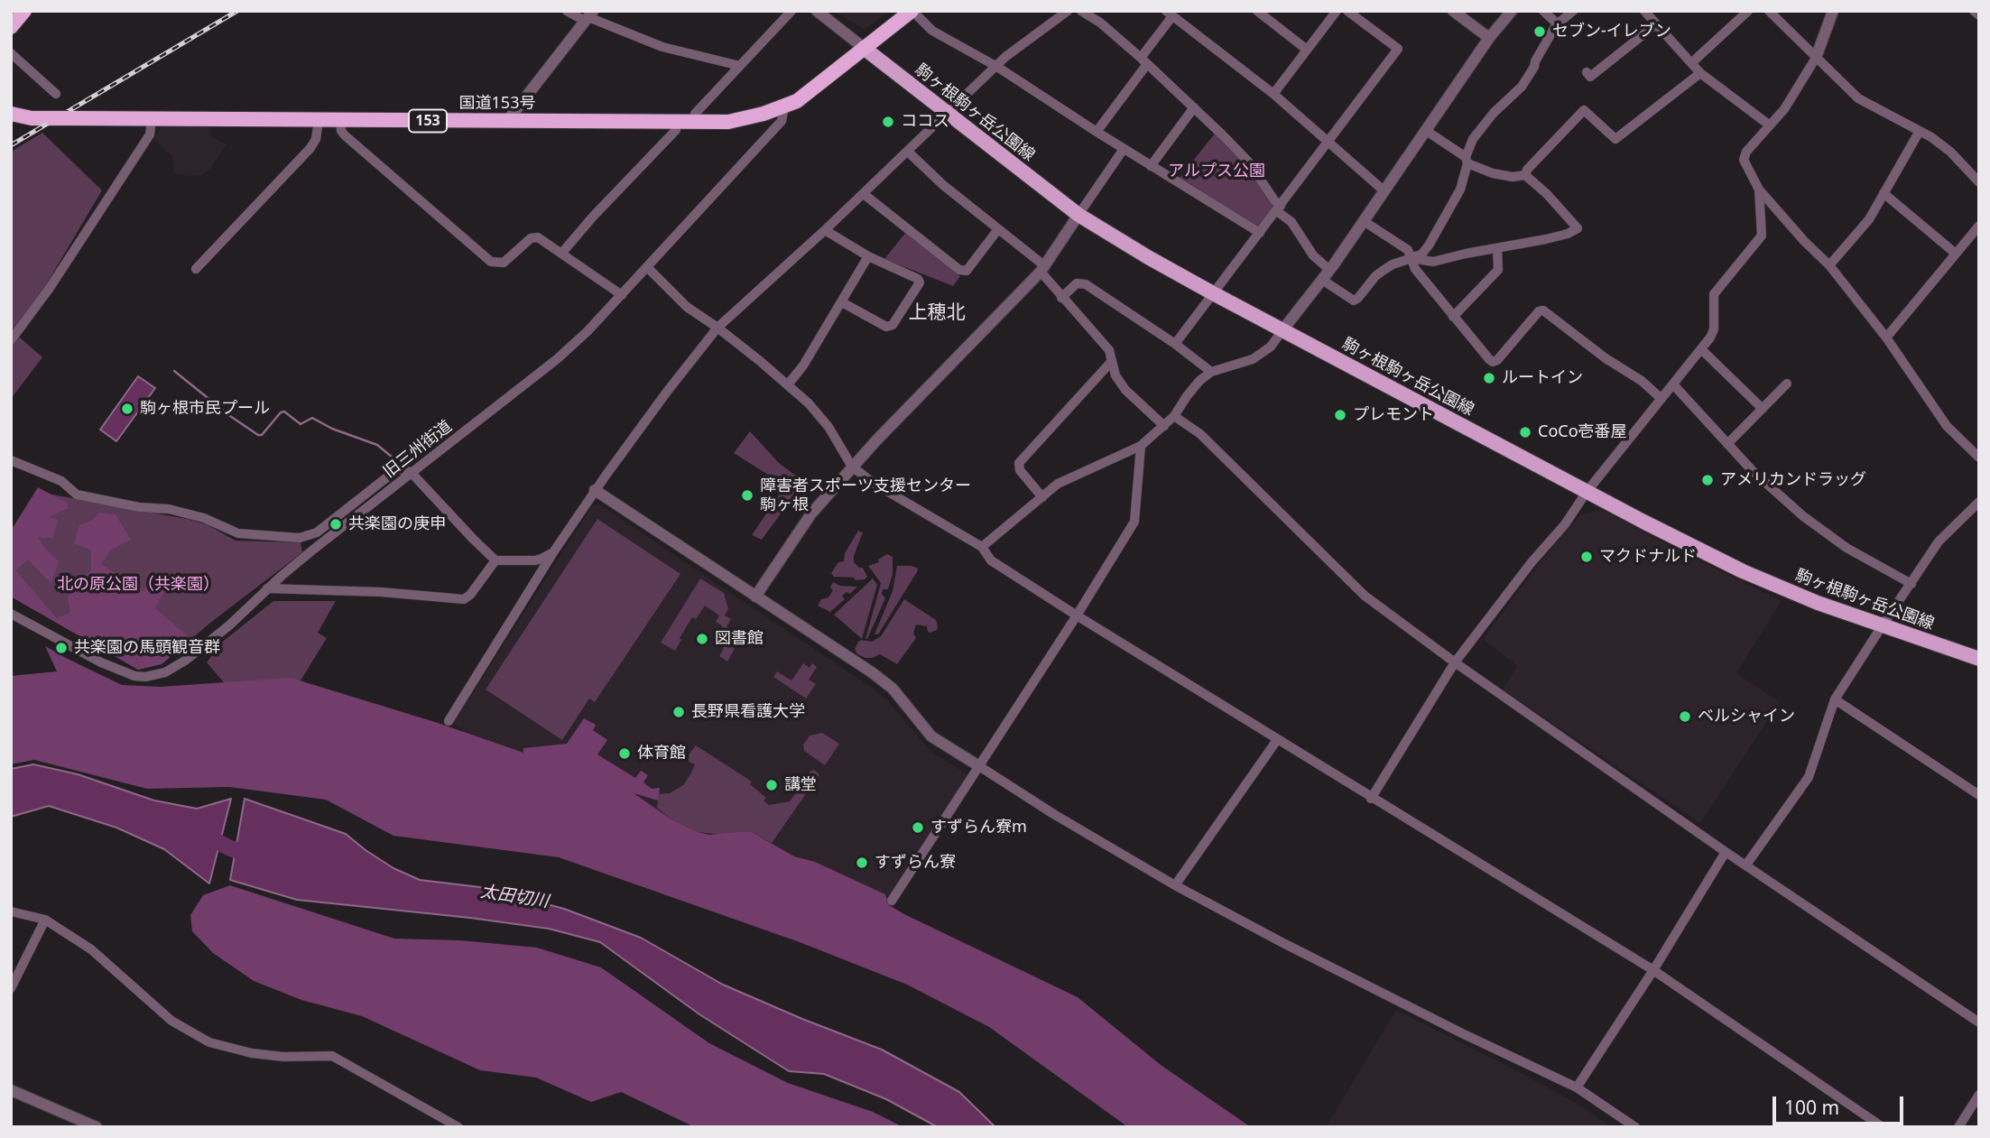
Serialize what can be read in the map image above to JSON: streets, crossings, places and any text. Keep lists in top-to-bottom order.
{
  "streets": {
    "highway": ["国道153号", "153"],
    "main road": ["駒ヶ根駒ヶ岳公園線"],
    "street": ["旧三州街道"]
  },
  "crossings": [
    ["国道153号", "駒ヶ根駒ヶ岳公園線"],
    ["国道153号", "旧三州街道"]
  ],
  "districts": ["上穂北"],
  "water": ["太田切川"],
  "parks": ["アルプス公園", "北の原公園（共楽園）"],
  "places": [
    "セブン-イレブン",
    "ココス",
    "ルートイン",
    "駒ヶ根市民プール",
    "プレモント",
    "CoCo壱番屋",
    "アメリカンドラッグ",
    "障害者スポーツ支援センター 駒ヶ根",
    "共楽園の庚申",
    "マクドナルド",
    "図書館",
    "共楽園の馬頭観音群",
    "長野県看護大学",
    "ベルシャイン",
    "体育館",
    "講堂",
    "すずらん寮m",
    "すずらん寮"
  ],
  "scale_bar": "100 m"
}
